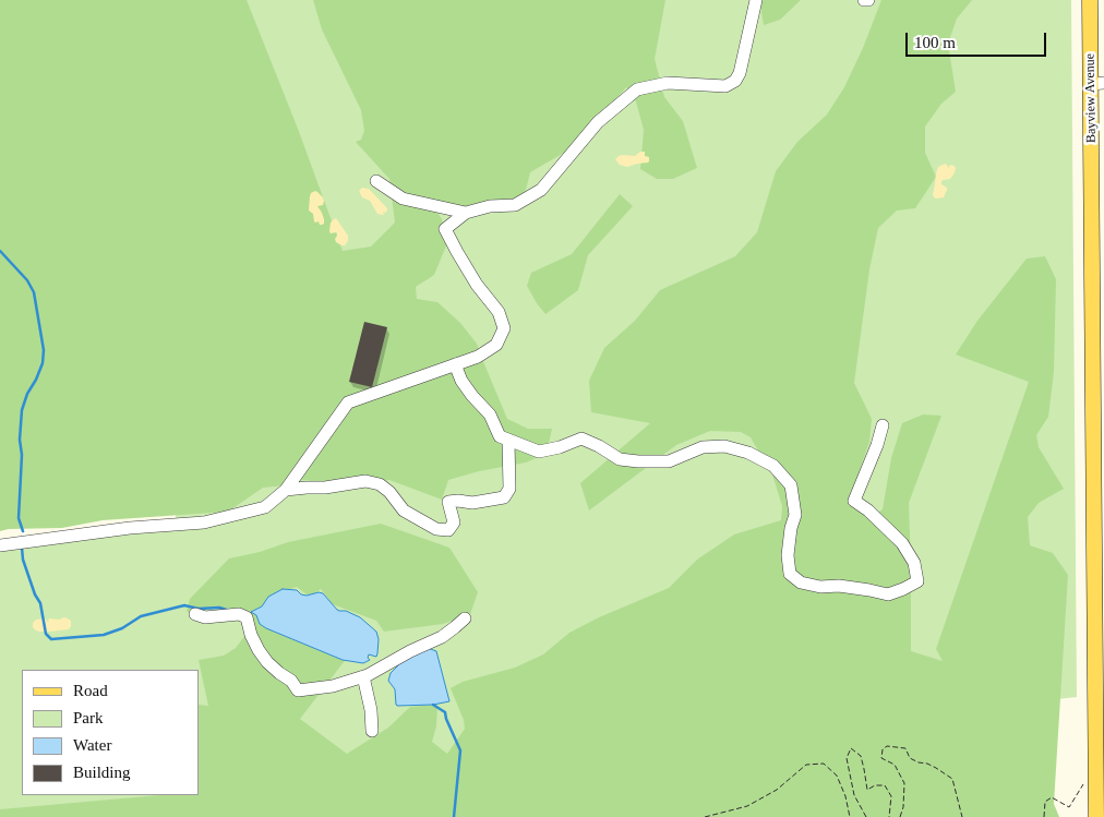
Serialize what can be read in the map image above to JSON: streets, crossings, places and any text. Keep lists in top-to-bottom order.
{
  "streets": {
    "main road": ["Bayview Avenue"]
  },
  "legend": [
    "Road",
    "Park",
    "Water",
    "Building"
  ],
  "scale_bar": "100 m"
}
